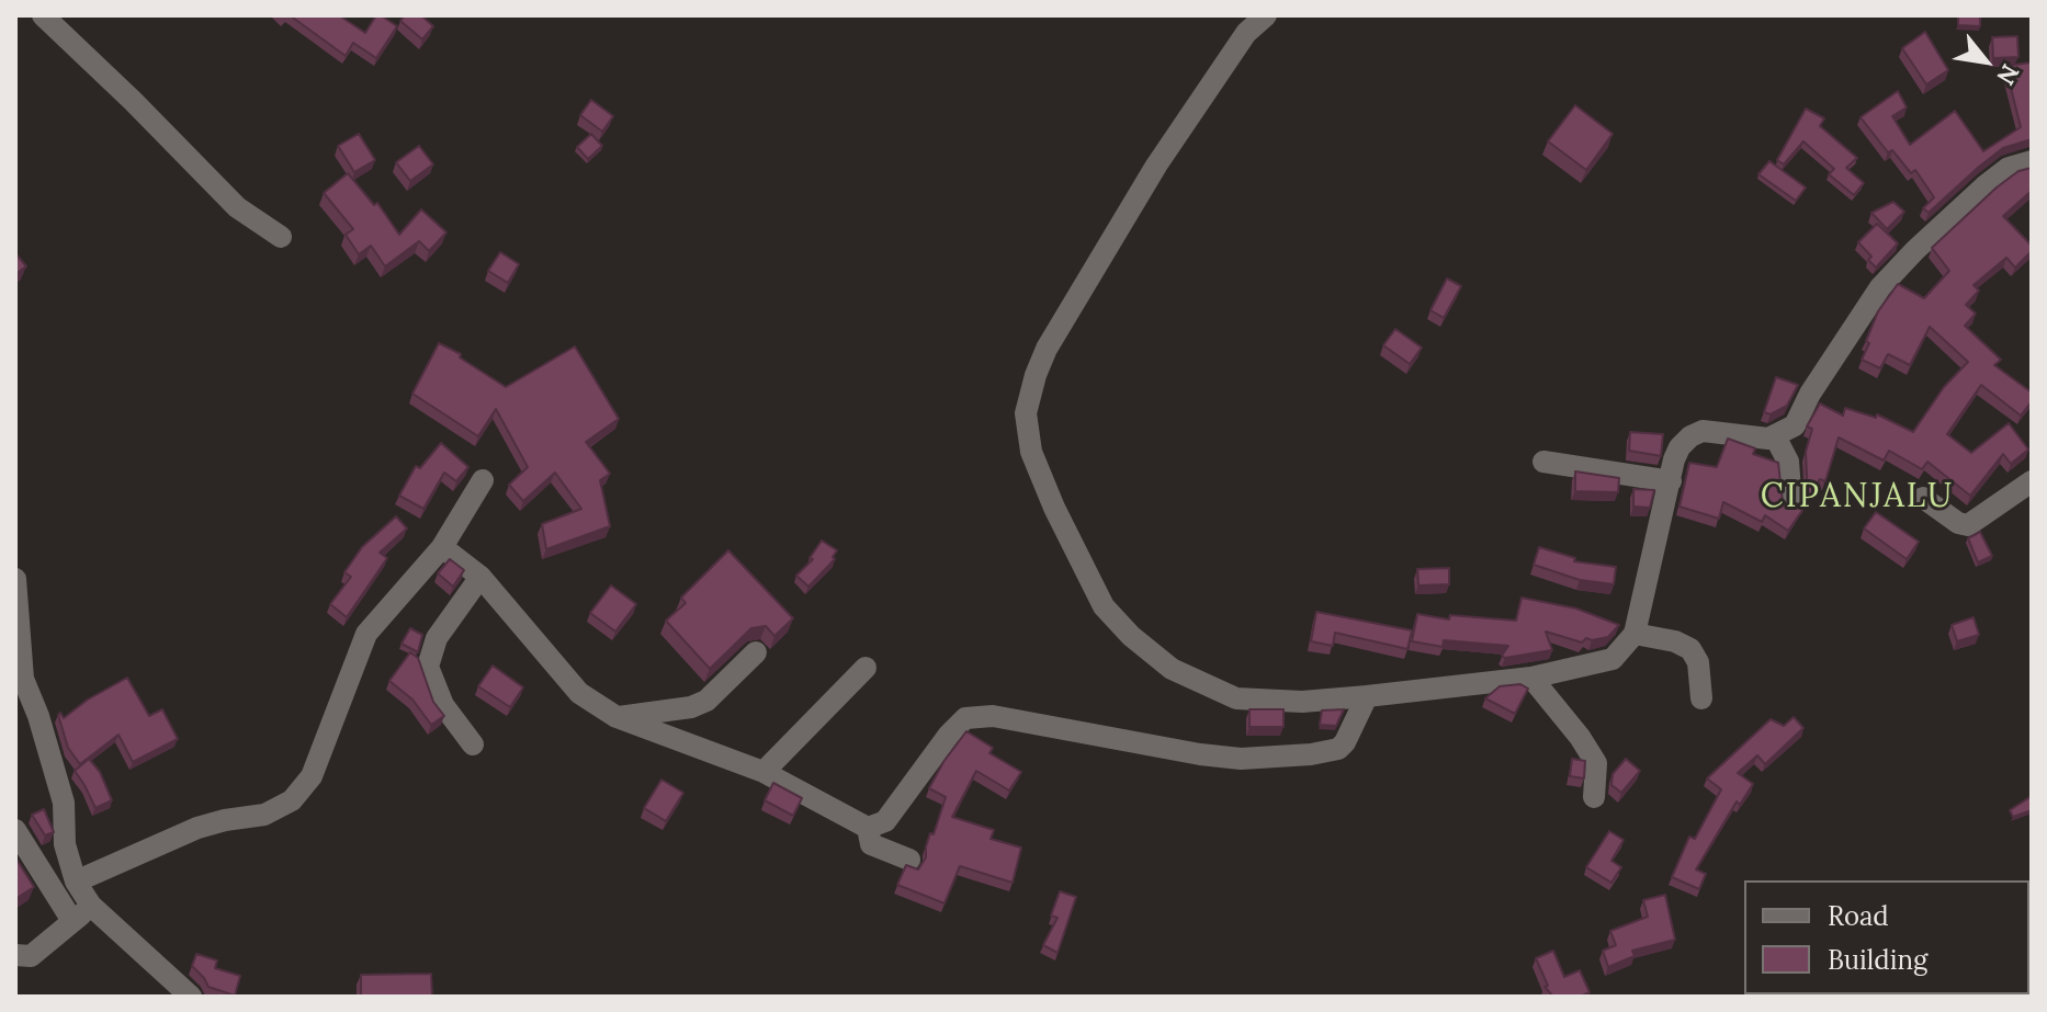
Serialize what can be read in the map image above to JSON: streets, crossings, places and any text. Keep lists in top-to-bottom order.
{
  "districts": ["CIPANJALU"],
  "legend": ["Road", "Building"],
  "north": "bottom right"
}
